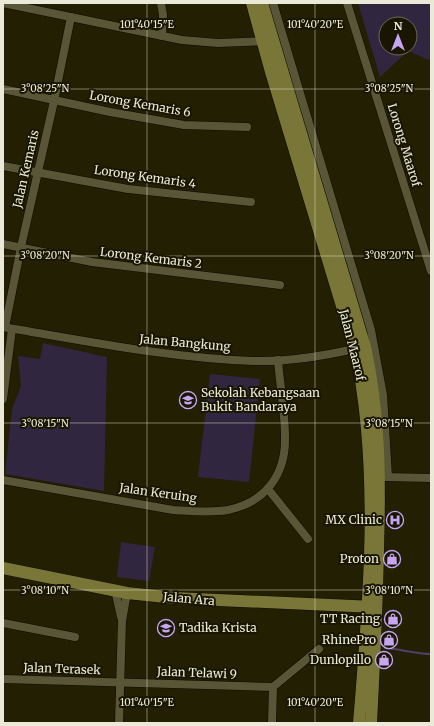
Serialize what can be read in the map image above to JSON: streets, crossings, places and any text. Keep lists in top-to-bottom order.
{
  "streets": {
    "main road": ["Jalan Maarof", "Jalan Ara"],
    "street": [
      "Lorong Kemaris 6",
      "Lorong Maarof",
      "Jalan Kemaris",
      "Lorong Kemaris 4",
      "Lorong Kemaris 2",
      "Jalan Bangkung",
      "Jalan Keruing",
      "Jalan Terasek",
      "Jalan Telawi 9"
    ]
  },
  "crossings": [
    ["Lorong Kemaris 6", "Jalan Kemaris"],
    ["Jalan Kemaris", "Lorong Kemaris 4"],
    ["Jalan Kemaris", "Lorong Kemaris 2"],
    ["Jalan Kemaris", "Jalan Bangkung"],
    ["Jalan Bangkung", "Jalan Maarof"],
    ["Jalan Bangkung", "Jalan Keruing"],
    ["Jalan Maarof", "Jalan Ara"],
    ["Jalan Terasek", "Jalan Telawi 9"]
  ],
  "places": {
    "school or university": ["Sekolah Kebangsaan Bukit Bandaraya", "Tadika Krista"],
    "hospital": ["MX Clinic"],
    "shop": [
      "Proton",
      "TT Racing",
      "RhinePro",
      "Dunlopillo"
    ]
  },
  "north": "top",
  "coordinates": [
    "101°40'15\"E",
    "101°40'20\"E",
    "3°08'25\"N",
    "3°08'20\"N",
    "3°08'15\"N",
    "3°08'10\"N"
  ]
}
